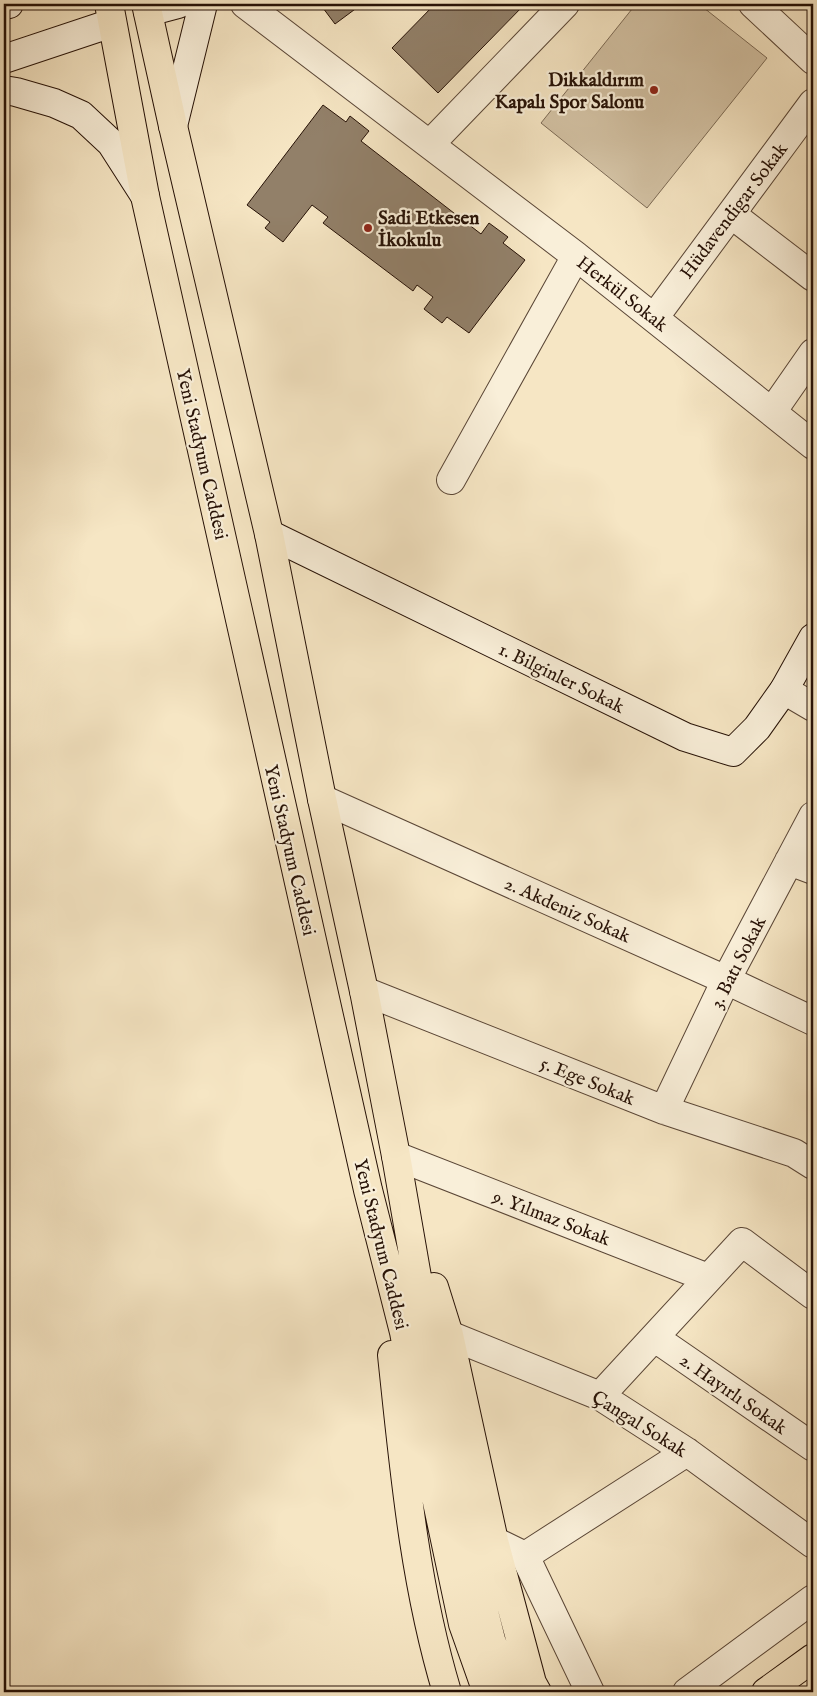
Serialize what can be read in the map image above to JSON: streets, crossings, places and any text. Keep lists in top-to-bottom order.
{
  "streets": {
    "main road": ["Yeni Stadyum Caddesi"],
    "street": [
      "Hüdavendigar Sokak",
      "Herkül Sokak",
      "1. Bilginler Sokak",
      "2. Akdeniz Sokak",
      "3. Batı Sokak",
      "5. Ege Sokak",
      "9. Yılmaz Sokak",
      "2. Hayırlı Sokak",
      "Çangal Sokak"
    ]
  },
  "crossings": [
    ["Hüdavendigar Sokak", "Herkül Sokak"],
    ["Yeni Stadyum Caddesi", "1. Bilginler Sokak"],
    ["Yeni Stadyum Caddesi", "2. Akdeniz Sokak"],
    ["Yeni Stadyum Caddesi", "5. Ege Sokak"],
    ["Yeni Stadyum Caddesi", "9. Yılmaz Sokak"],
    ["2. Akdeniz Sokak", "3. Batı Sokak"],
    ["3. Batı Sokak", "5. Ege Sokak"]
  ],
  "places": ["Dikkaldırım Kapalı Spor Salonu", "Sadi Etkesen İkokulu"]
}
